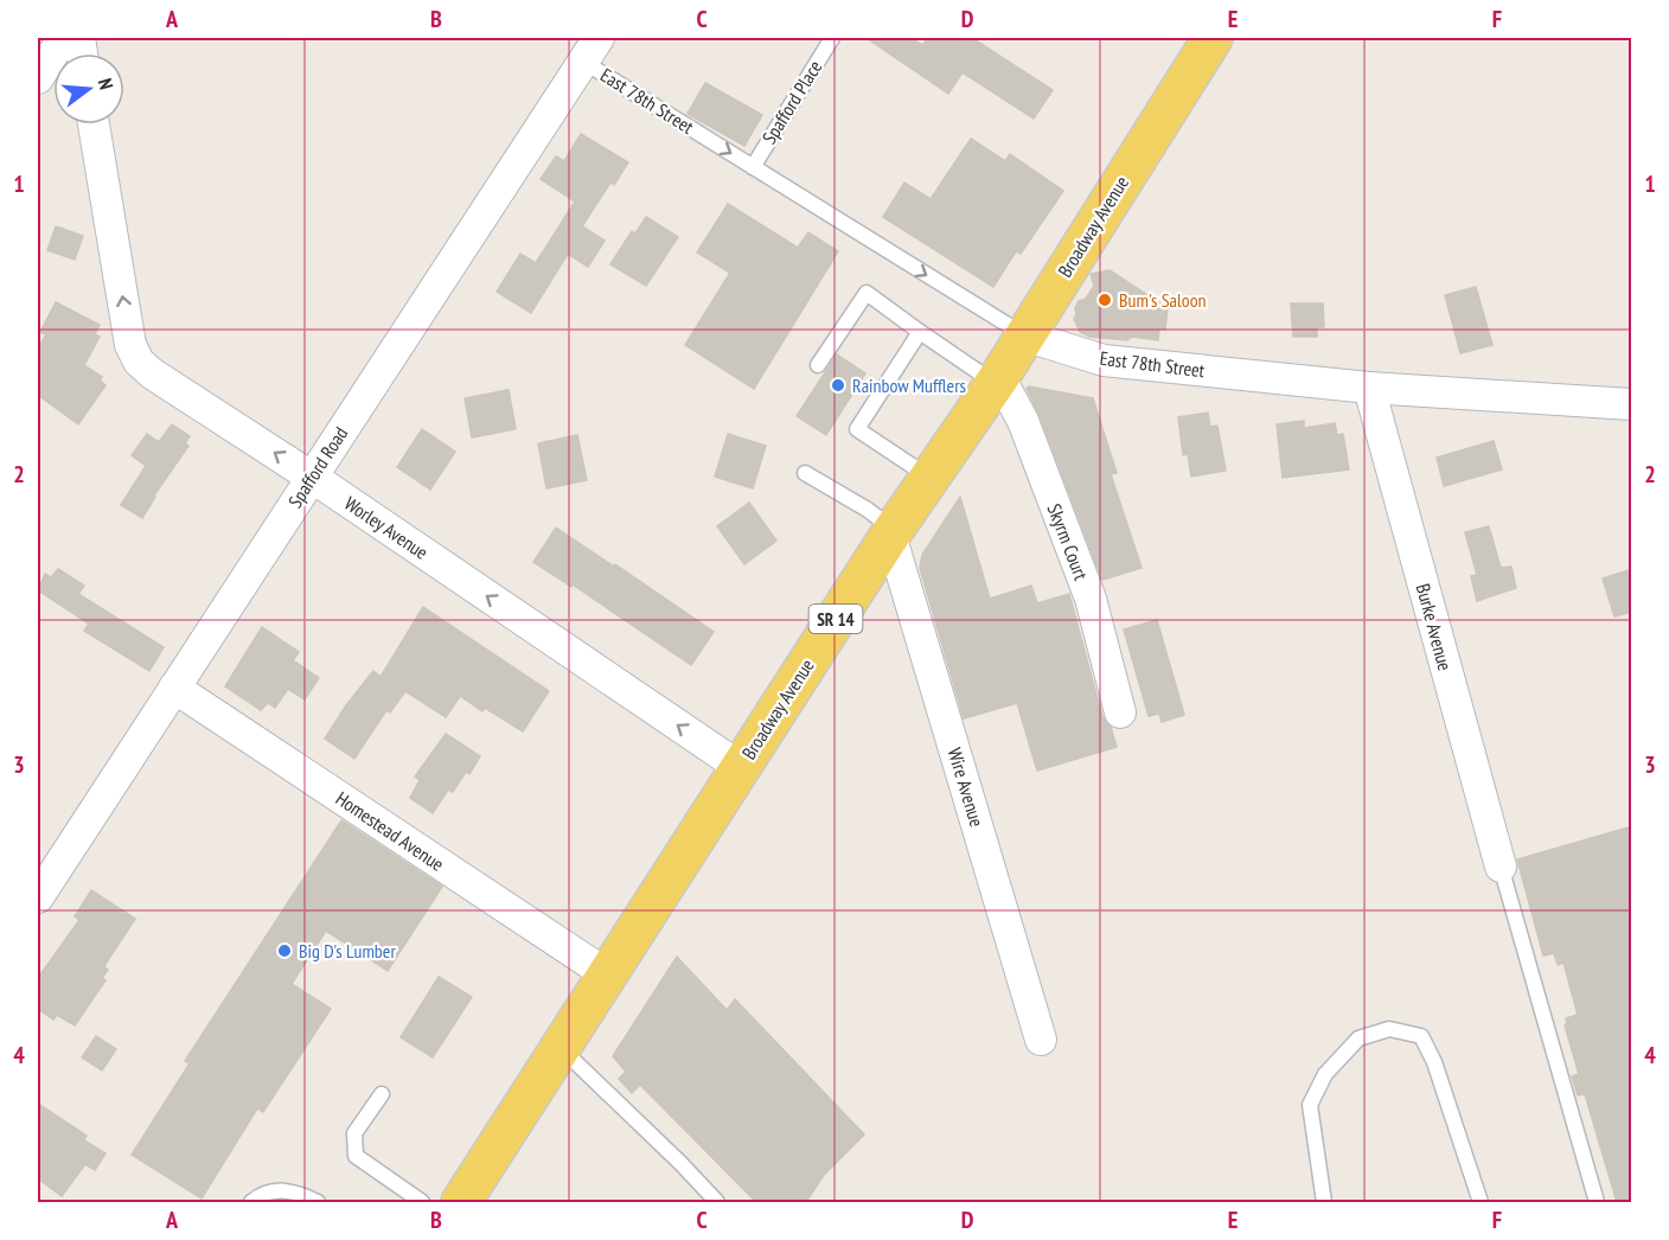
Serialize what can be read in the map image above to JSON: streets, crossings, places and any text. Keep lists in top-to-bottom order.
{
  "streets": {
    "main road": ["Broadway Avenue", "SR 14"],
    "street": [
      "East 78th Street",
      "Spafford Road",
      "Worley Avenue",
      "Skyrm Court",
      "Burke Avenue",
      "Wire Avenue",
      "Homestead Avenue"
    ],
    "lane": ["Spafford Place"]
  },
  "crossings": [
    ["East 78th Street", "Spafford Place"],
    ["East 78th Street", "Broadway Avenue"],
    ["East 78th Street", "Spafford Road"],
    ["East 78th Street", "Burke Avenue"],
    ["Broadway Avenue", "Worley Avenue"],
    ["Broadway Avenue", "Skyrm Court"],
    ["Broadway Avenue", "Wire Avenue"],
    ["Broadway Avenue", "Homestead Avenue"],
    ["Spafford Road", "Worley Avenue"],
    ["Spafford Road", "Homestead Avenue"]
  ],
  "one_way": ["East 78th Street", "Worley Avenue"],
  "places": ["Bum's Saloon", "Rainbow Mufflers", "Big D's Lumber"],
  "north": "right",
  "grid": {
    "columns": [
      "A",
      "B",
      "C",
      "D",
      "E",
      "F"
    ],
    "rows": [
      "1",
      "2",
      "3",
      "4"
    ]
  }
}
